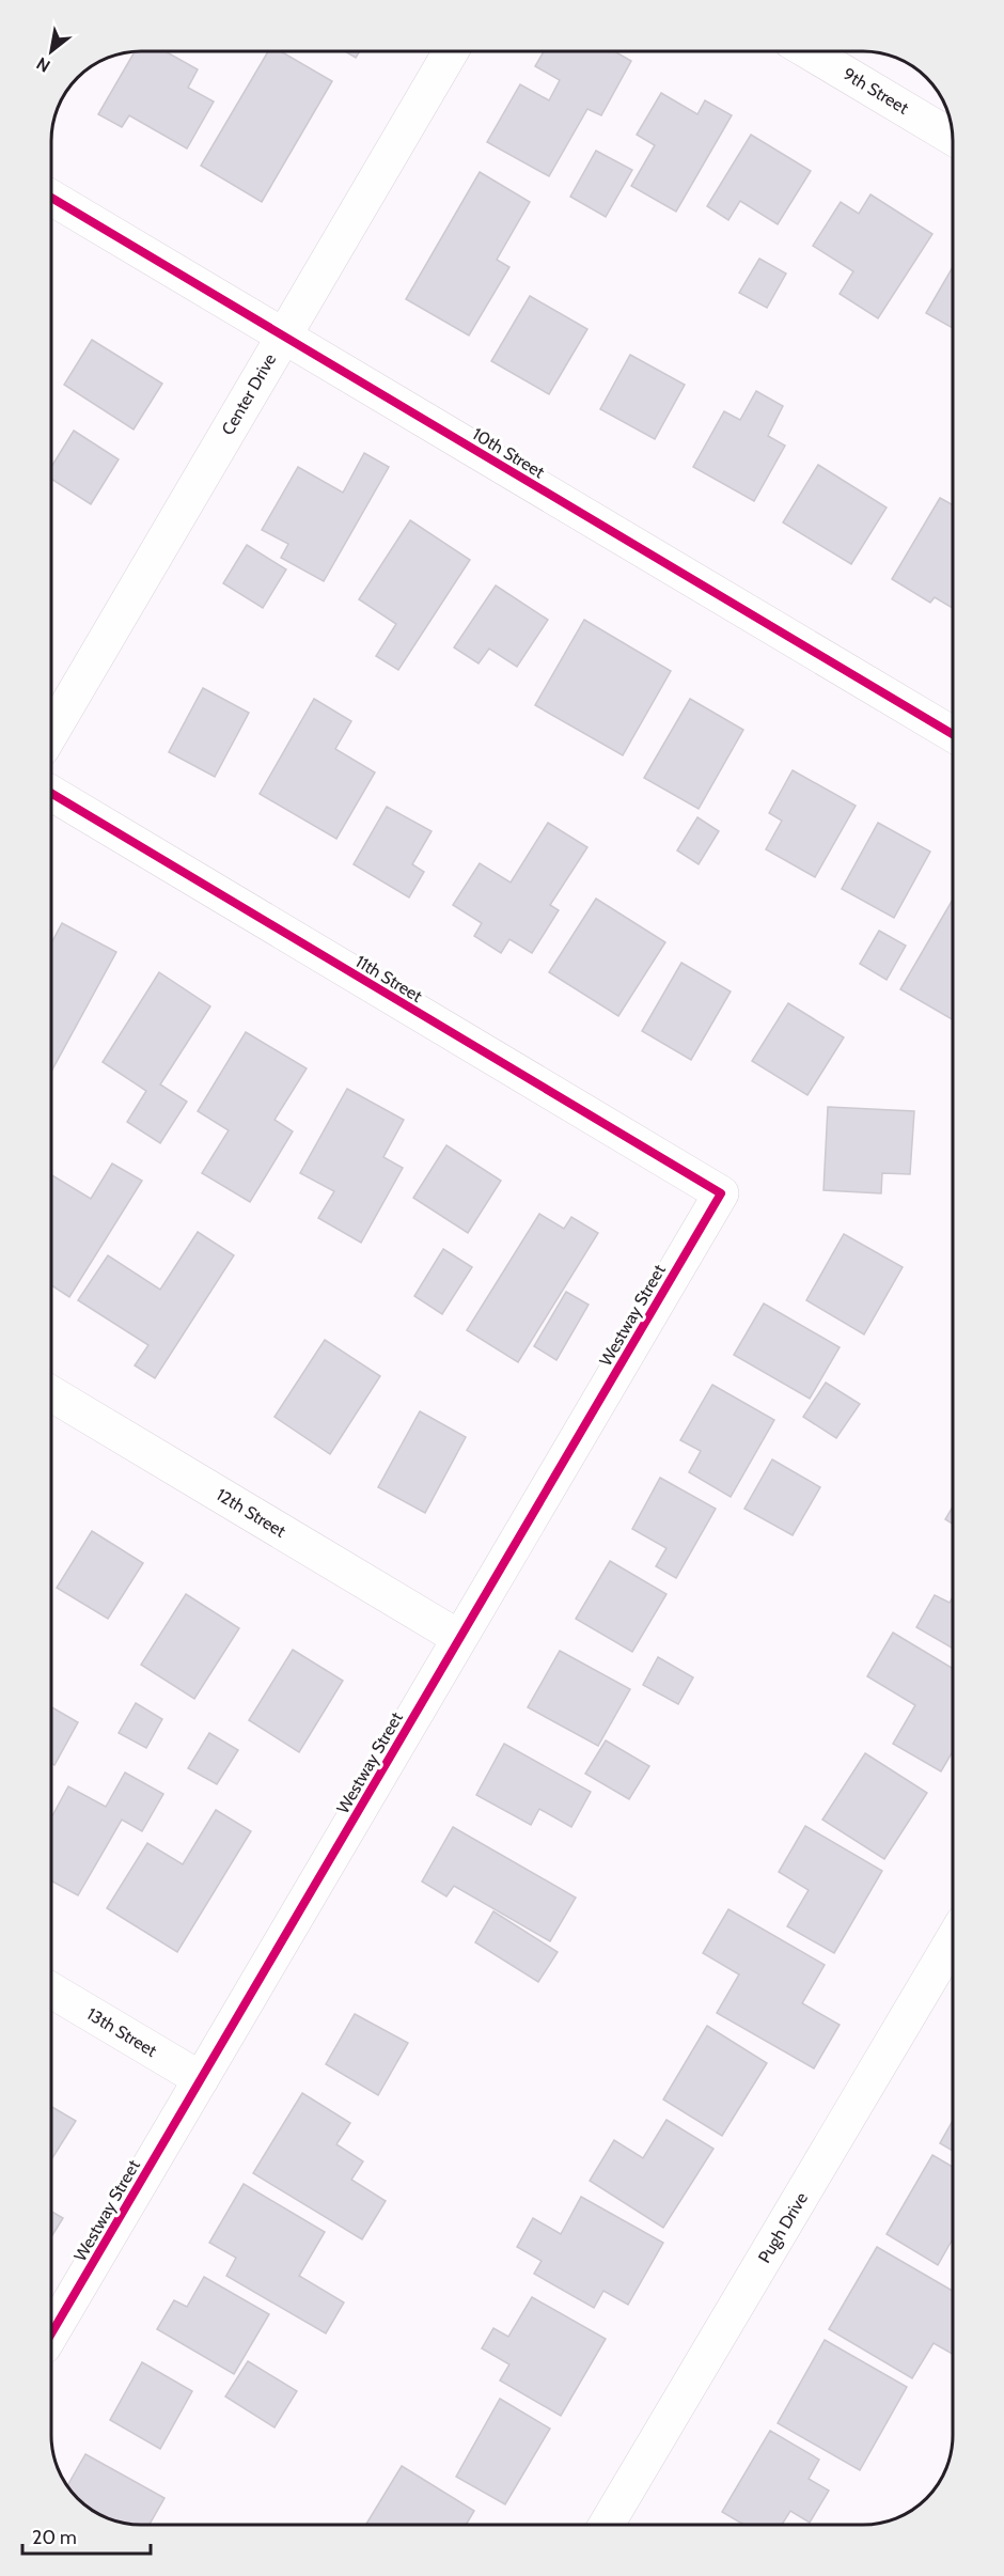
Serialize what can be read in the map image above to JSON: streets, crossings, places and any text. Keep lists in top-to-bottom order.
{
  "streets": {
    "street": [
      "9th Street",
      "Center Drive",
      "10th Street",
      "11th Street",
      "Westway Street",
      "12th Street",
      "13th Street",
      "Pugh Drive"
    ]
  },
  "crossings": [
    ["Center Drive", "10th Street"],
    ["11th Street", "Westway Street"],
    ["Westway Street", "12th Street"],
    ["Westway Street", "13th Street"]
  ],
  "scale_bar": "20 m",
  "north": "bottom left"
}
